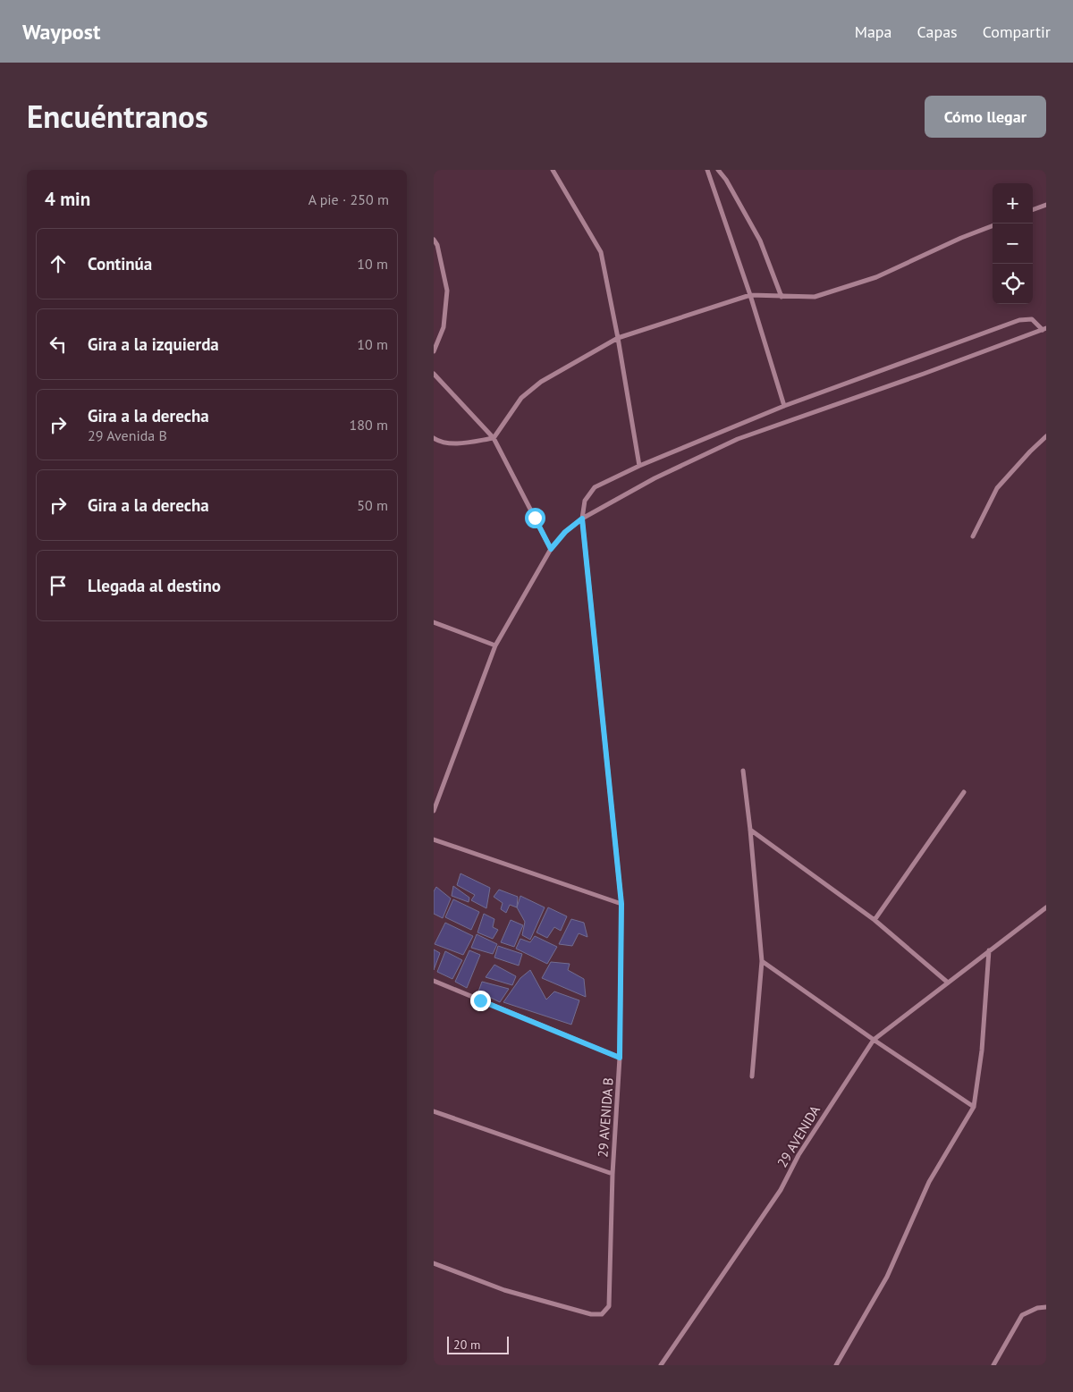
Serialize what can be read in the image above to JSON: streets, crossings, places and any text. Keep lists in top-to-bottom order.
{
  "streets": {
    "street": ["29 AVENIDA B", "29 AVENIDA"]
  },
  "scale_bar": "20 m",
  "page": {
    "header": "Waypost",
    "nav": ["Mapa", "Capas", "Compartir"],
    "title": "Encuéntranos",
    "buttons": "Cómo llegar",
    "heading": ["4 min", "A pie · 250 m"],
    "map_buttons": ["+", "−"],
    "list": [
      ["Continúa", "10 m"],
      ["Gira a la izquierda", "10 m"],
      ["Gira a la derecha", "29 Avenida B", "180 m"],
      ["Gira a la derecha", "50 m"],
      "Llegada al destino"
    ],
    "scale": "20 m"
  }
}
